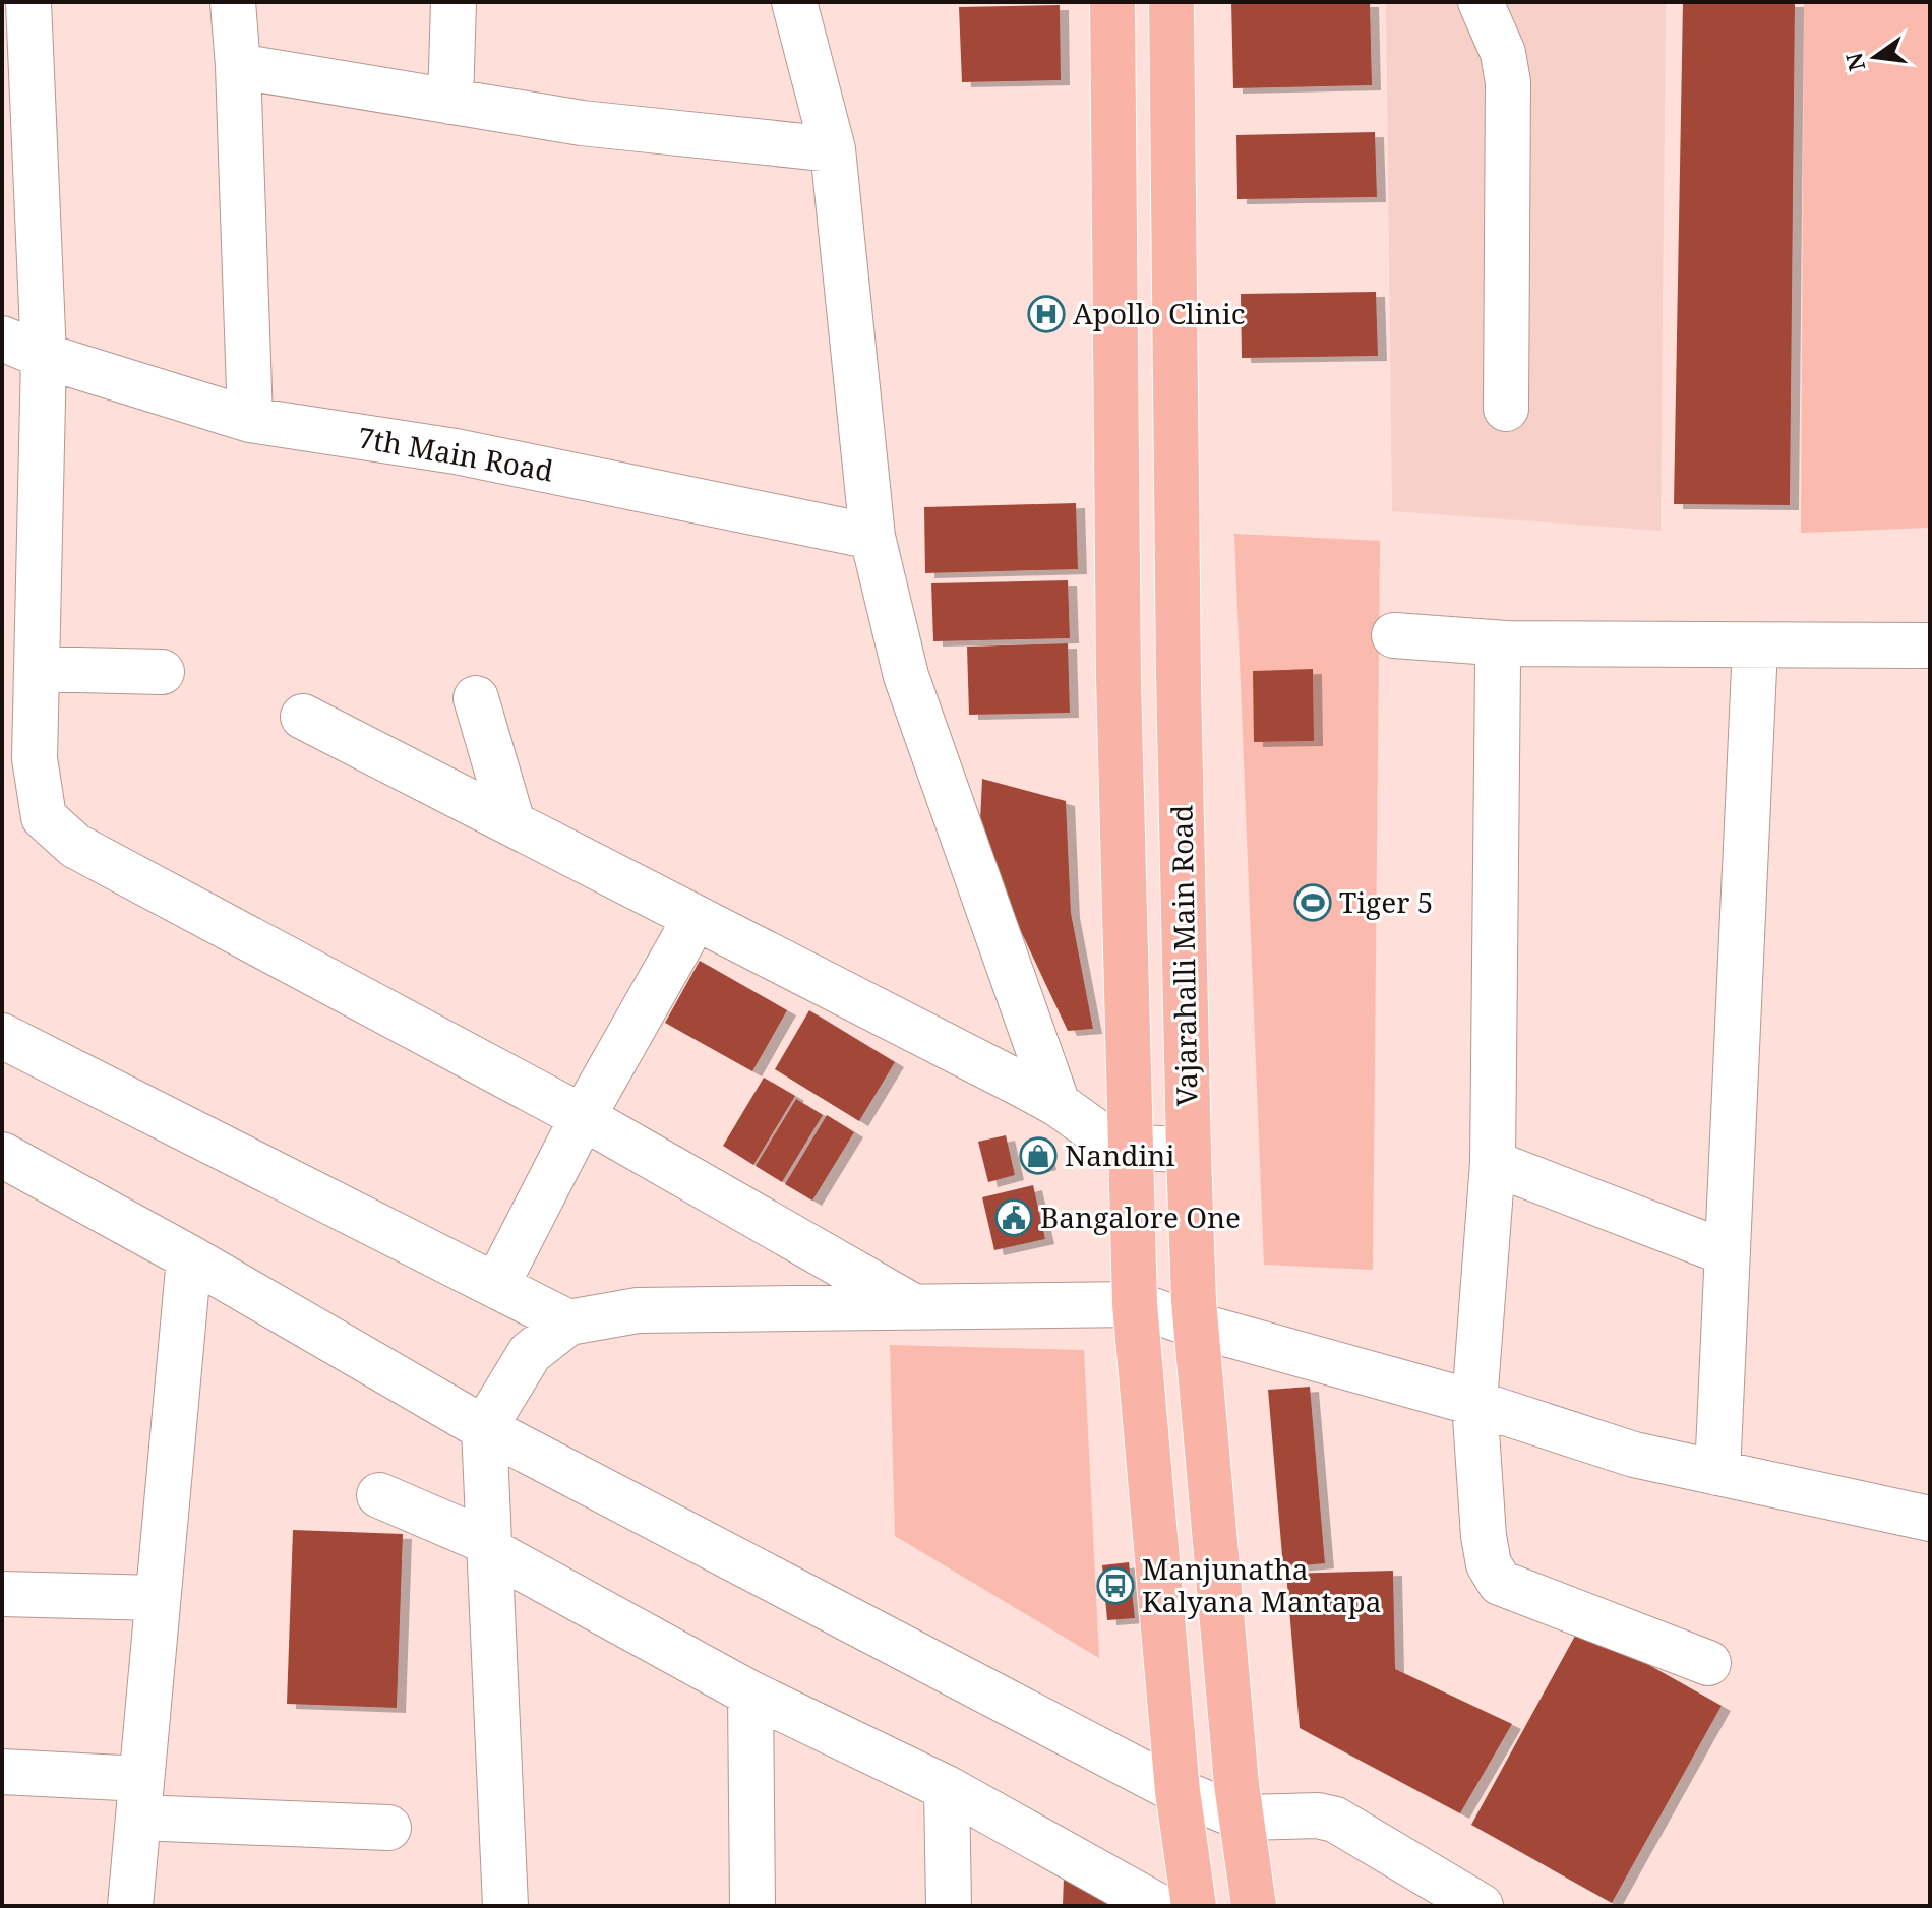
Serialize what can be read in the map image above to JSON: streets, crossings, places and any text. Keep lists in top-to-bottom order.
{
  "streets": {
    "main road": ["Vajarahalli Main Road"],
    "street": ["7th Main Road"]
  },
  "places": {
    "hospital": ["Apollo Clinic"],
    "sports": ["Tiger 5"],
    "shop": ["Nandini"],
    "public building": ["Bangalore One"],
    "bus stop": ["Manjunatha Kalyana Mantapa"]
  },
  "north": "left"
}
